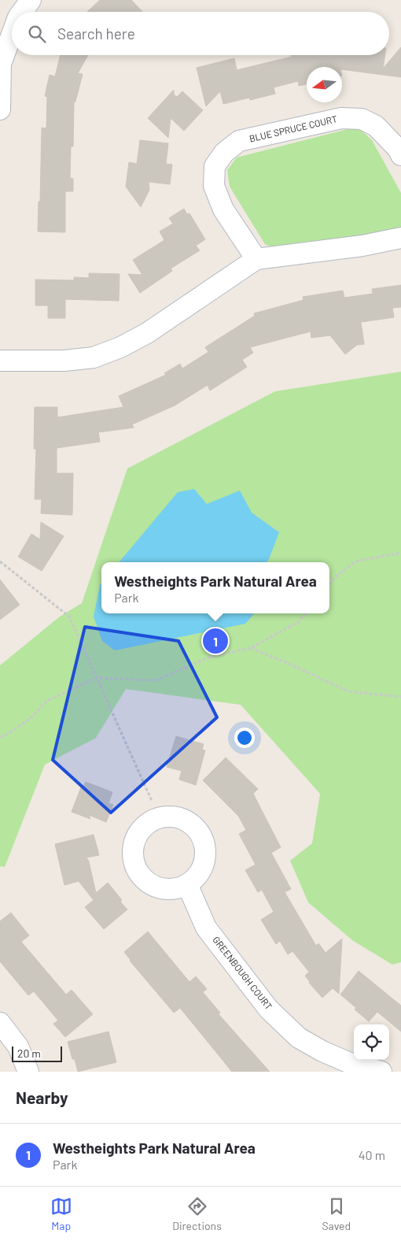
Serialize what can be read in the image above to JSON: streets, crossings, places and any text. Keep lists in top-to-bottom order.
{
  "streets": {
    "street": ["BLUE SPRUCE COURT", "GREENBOUGH COURT"]
  },
  "scale_bar": "20 m",
  "north": "left",
  "page": {
    "search": "Search here",
    "popup": ["Westheights Park Natural Area", "Park"],
    "pins": "1",
    "scale": "20 m",
    "heading": "Nearby",
    "list": [
      {
        "mark": "1",
        "name": "Westheights Park Natural Area",
        "note": "Park",
        "value": "40 m"
      }
    ],
    "nav": ["Map", "Directions", "Saved"]
  }
}
